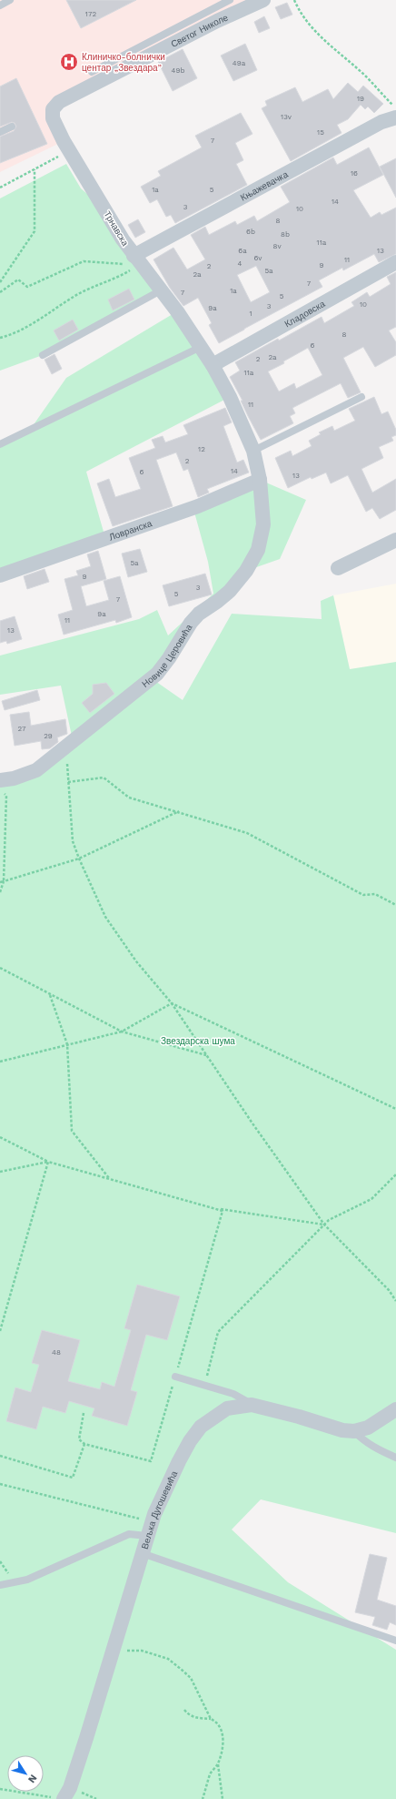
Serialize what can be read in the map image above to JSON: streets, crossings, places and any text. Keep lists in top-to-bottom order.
{
  "streets": {
    "street": [
      "Светог Николе",
      "Књажевачка",
      "Трнавска",
      "Кладовска",
      "Ловранска",
      "Новице Церовића",
      "Вељка Дугошевића"
    ]
  },
  "crossings": [
    ["Светог Николе", "Трнавска"],
    ["Књажевачка", "Трнавска"],
    ["Трнавска", "Кладовска"],
    ["Трнавска", "Ловранска"],
    ["Трнавска", "Новице Церовића"],
    ["Ловранска", "Новице Церовића"]
  ],
  "parks": ["Звездарска шума"],
  "places": {
    "hospital": ["Клиничко-болнички центар „Звездара”"]
  },
  "house_numbers": [
    "172",
    "49a",
    "49b",
    "19",
    "13v",
    "15",
    "7",
    "16",
    "1a",
    "5",
    "14",
    "3",
    "10",
    "8",
    "6b",
    "8b",
    "11a",
    "8v",
    "6a",
    "13",
    "6v",
    "11",
    "4",
    "9",
    "2",
    "5a",
    "2a",
    "7",
    "1a",
    "7",
    "5",
    "10",
    "3",
    "9a",
    "1",
    "8",
    "6",
    "2a",
    "2",
    "11a",
    "11",
    "12",
    "2",
    "14",
    "6",
    "13",
    "5a",
    "9",
    "3",
    "5",
    "7",
    "9a",
    "11",
    "13",
    "27",
    "29",
    "48"
  ],
  "north": "bottom right"
}
